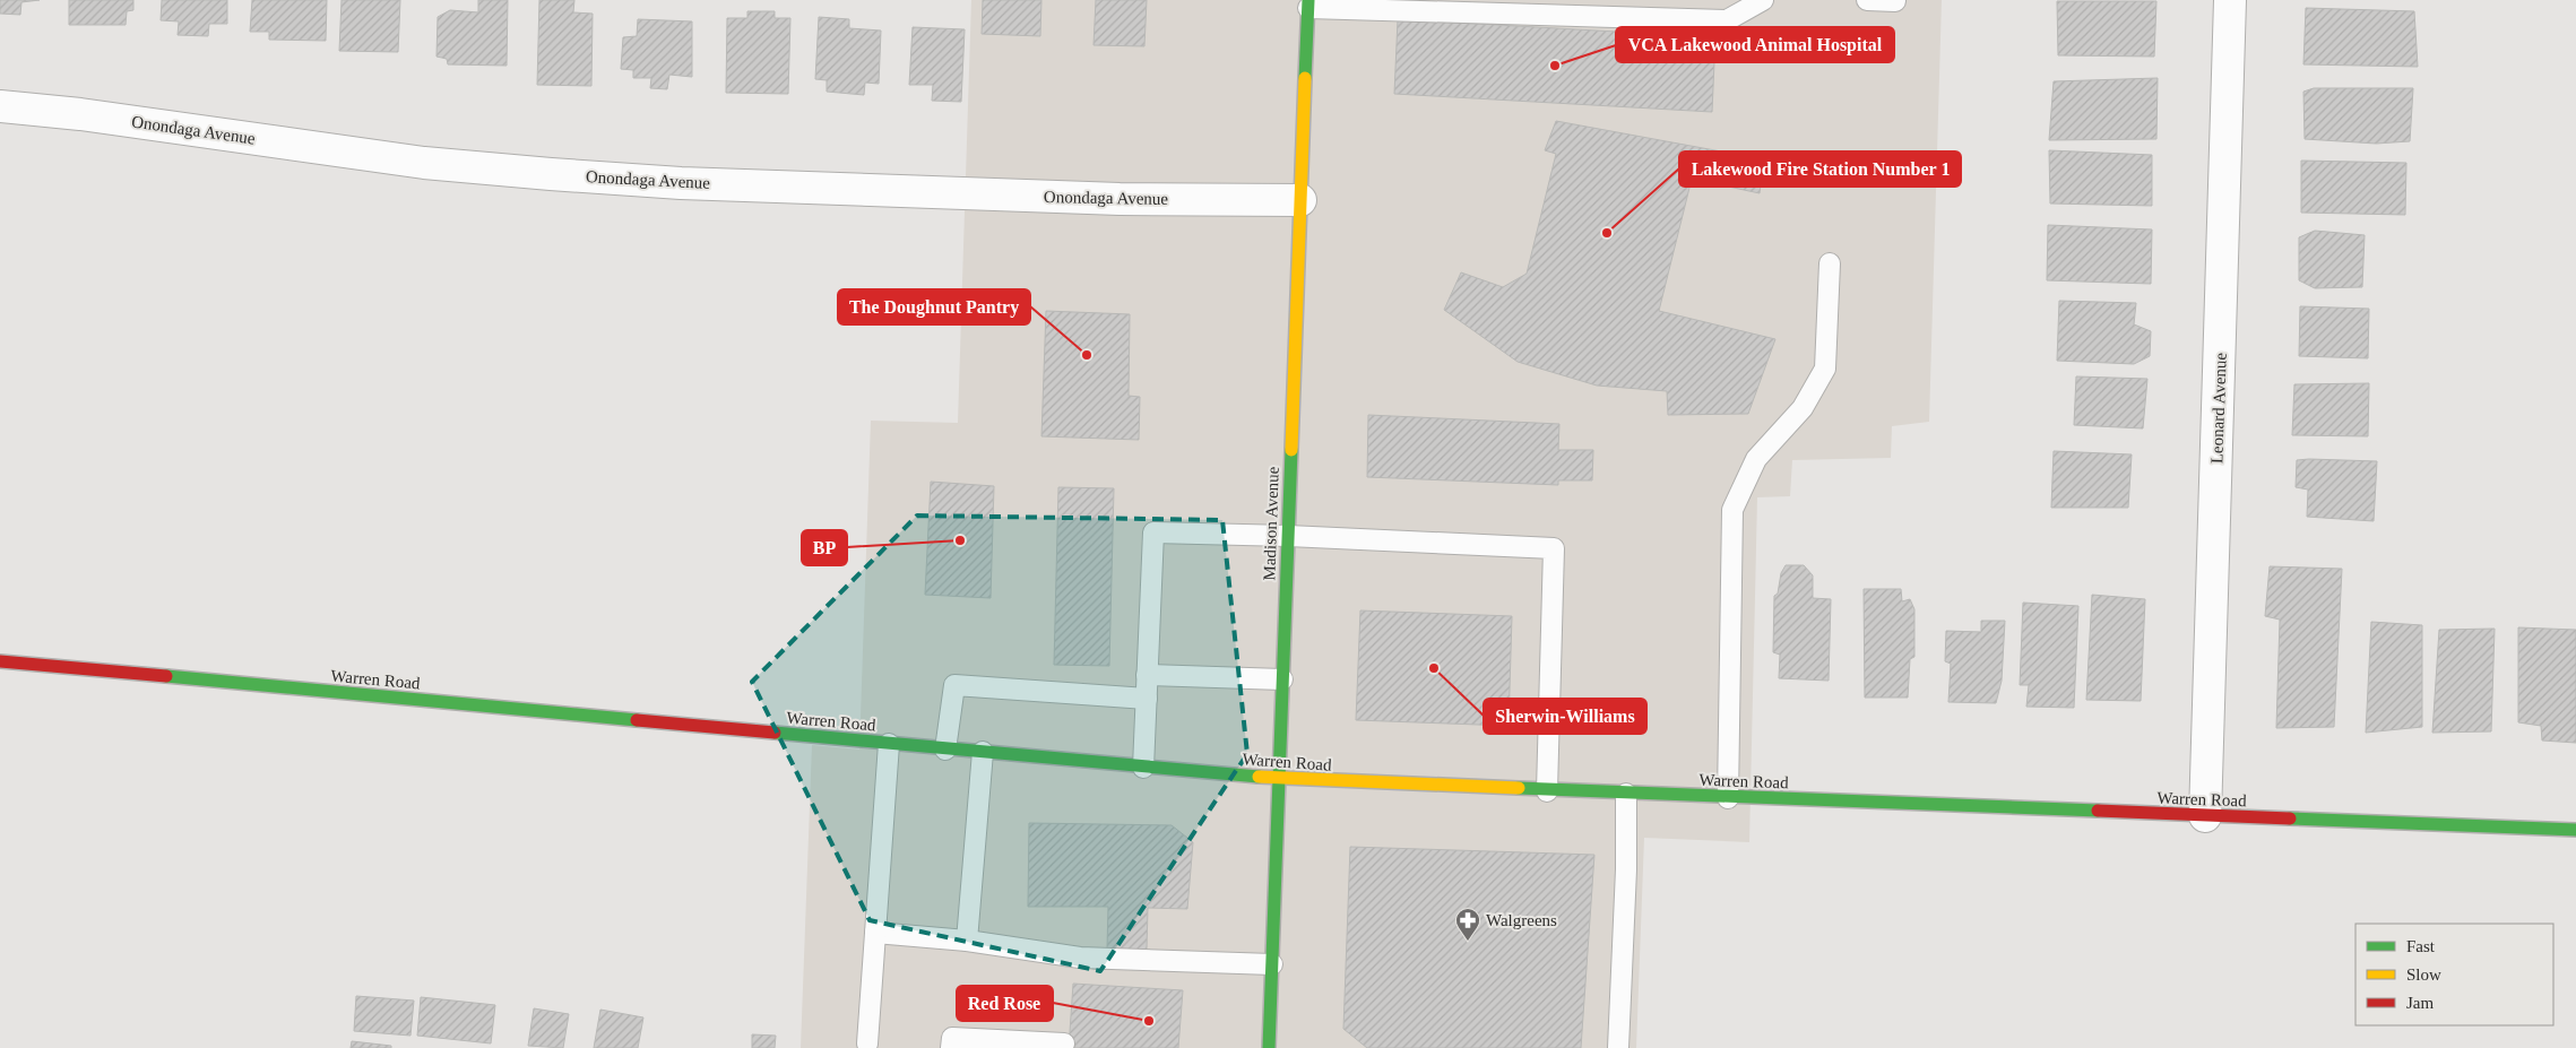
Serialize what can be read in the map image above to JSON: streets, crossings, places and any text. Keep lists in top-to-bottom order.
{
  "streets": {
    "main road": ["Madison Avenue", "Warren Road"],
    "street": ["Onondaga Avenue", "Leonard Avenue"]
  },
  "crossings": [
    ["Onondaga Avenue", "Madison Avenue"],
    ["Leonard Avenue", "Warren Road"],
    ["Madison Avenue", "Warren Road"]
  ],
  "places": {
    "other": [
      "VCA Lakewood Animal Hospital",
      "Lakewood Fire Station Number 1",
      "The Doughnut Pantry",
      "BP",
      "Sherwin-Williams",
      "Red Rose"
    ],
    "pharmacy": ["Walgreens"]
  },
  "legend": ["Fast", "Slow", "Jam"]
}
